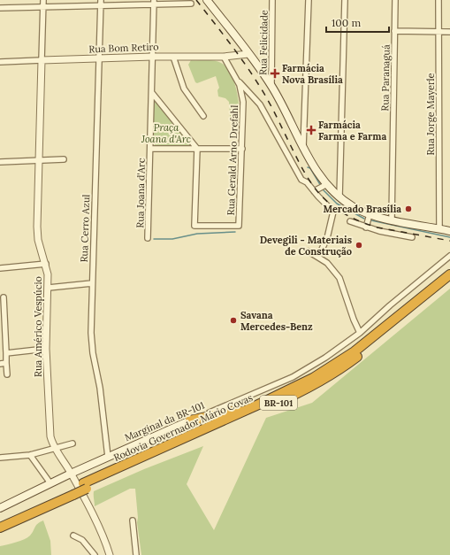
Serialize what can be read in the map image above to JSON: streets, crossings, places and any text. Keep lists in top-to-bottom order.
{
  "streets": {
    "highway": ["BR-101", "Rodovia Governador Mário Covas"],
    "main road": ["Marginal da BR-101"],
    "street": [
      "Rua Felicidade",
      "Rua Bom Retiro",
      "Rua Paranaguá",
      "Rua Jorge Mayerle",
      "Rua Gerald Arno Drefahl",
      "Rua Joana d'Arc",
      "Rua Cerro Azul",
      "Rua Américo Vespúcio"
    ]
  },
  "crossings": [
    ["Rua Bom Retiro", "Rua Gerald Arno Drefahl"],
    ["Rua Bom Retiro", "Rua Joana d'Arc"],
    ["Rua Bom Retiro", "Rua Cerro Azul"],
    ["Rua Bom Retiro", "Rua Américo Vespúcio"],
    ["Rua Cerro Azul", "Marginal da BR-101"],
    ["Rua Américo Vespúcio", "Marginal da BR-101"]
  ],
  "parks": ["Praça Joana d'Arc"],
  "places": {
    "health": ["Farmácia Nova Brasília", "Farmácia Farma e Farma"],
    "other": ["Mercado Brasília", "Devegili - Materiais de Construção", "Savana Mercedes-Benz"]
  },
  "scale_bar": "100 m"
}
